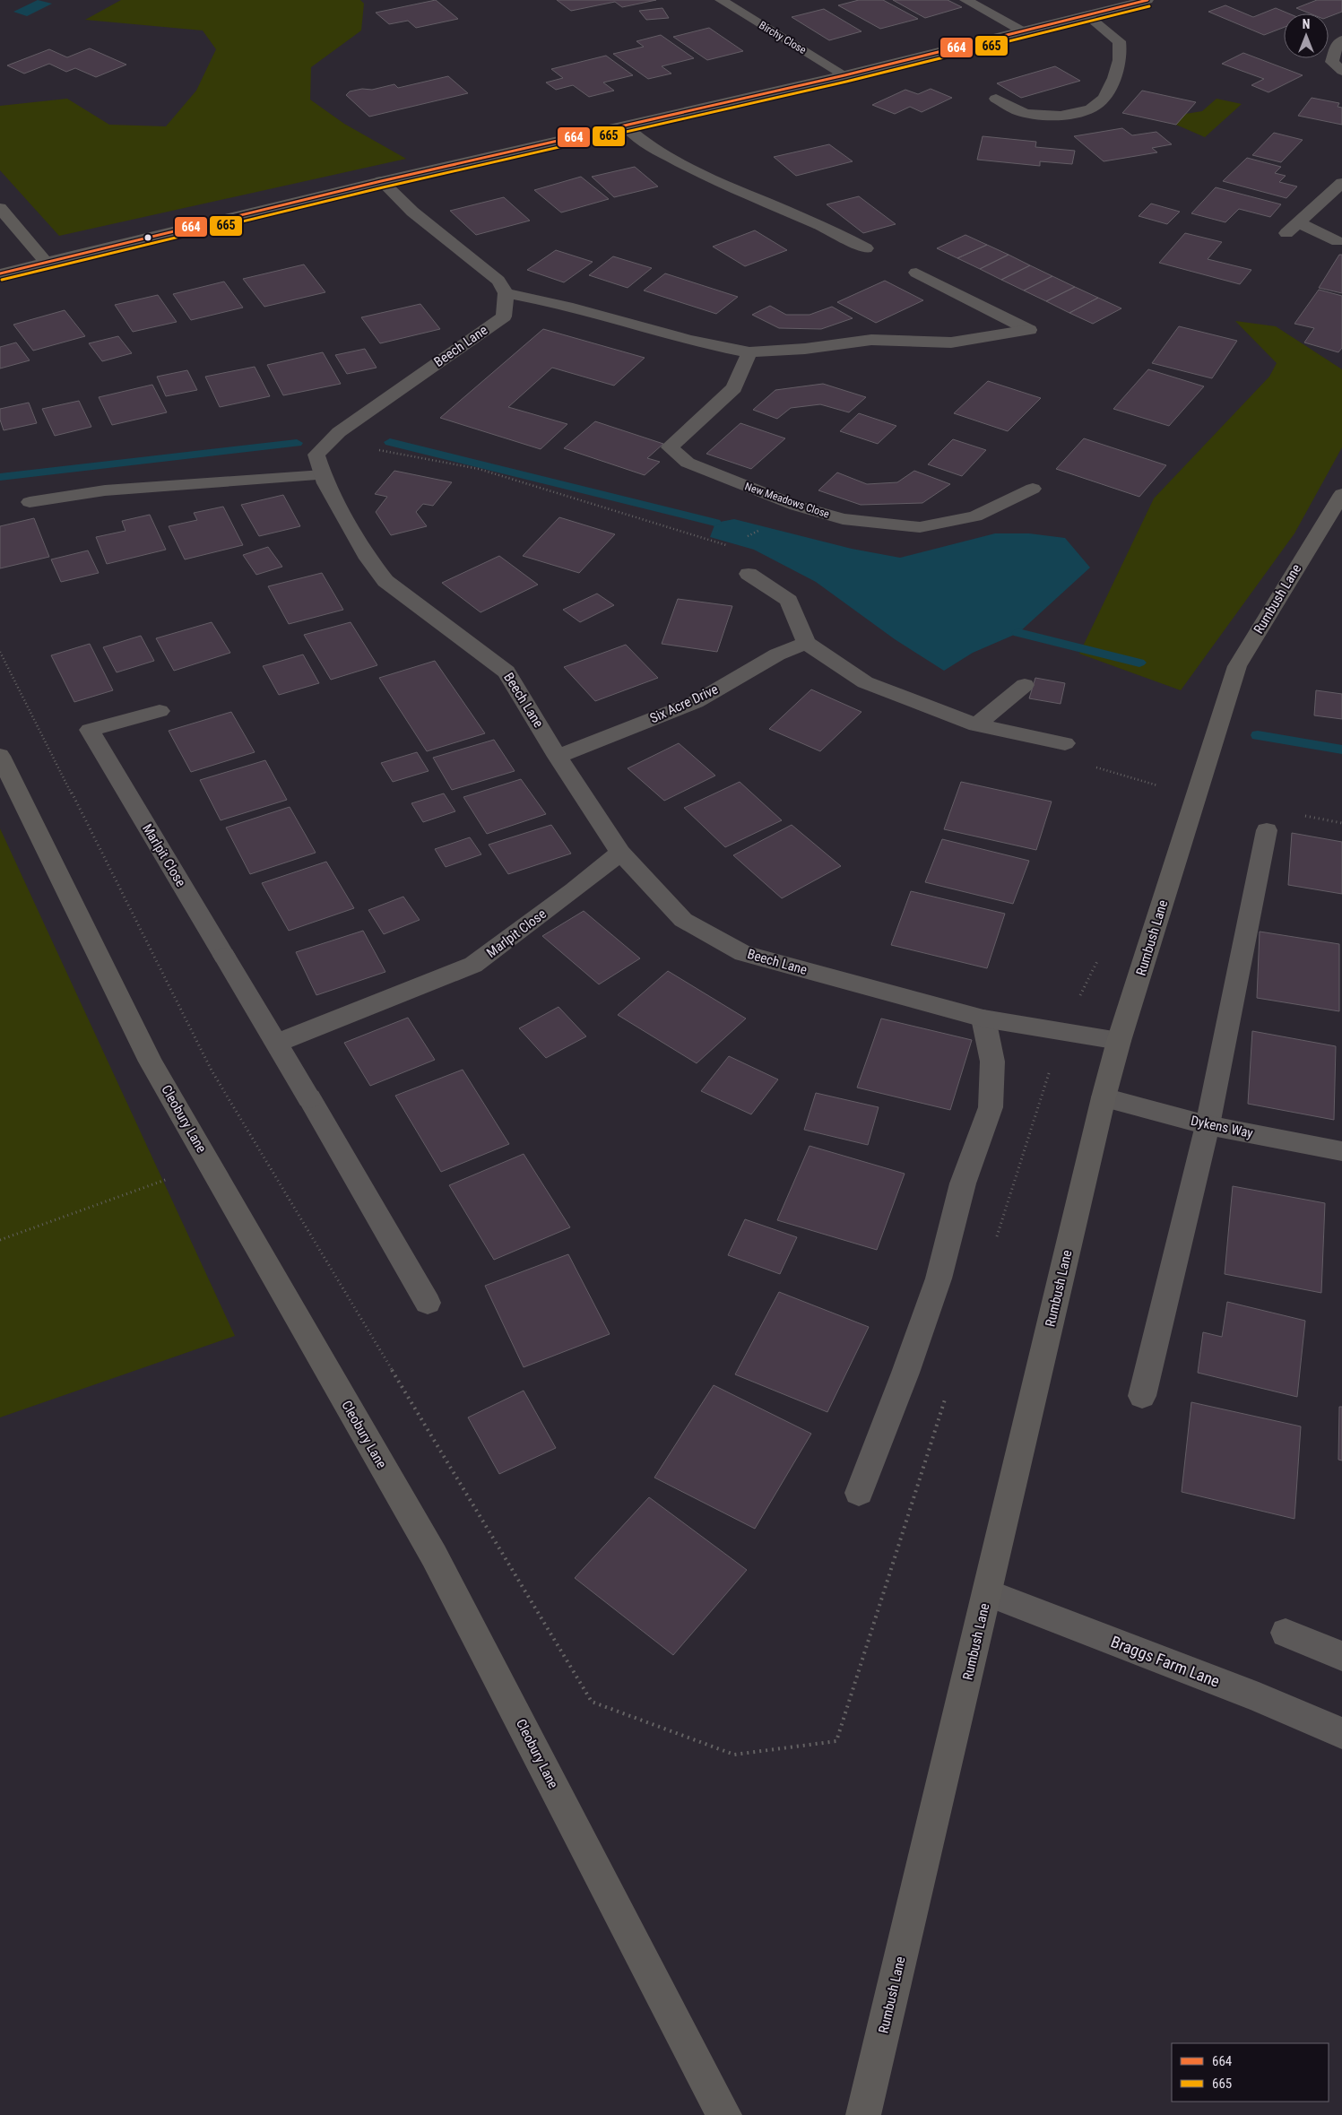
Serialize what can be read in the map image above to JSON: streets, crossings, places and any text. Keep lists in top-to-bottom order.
{
  "streets": {
    "street": [
      "Birchy Close",
      "Beech Lane",
      "New Meadows Close",
      "Rumbush Lane",
      "Six Acre Drive",
      "Marlpit Close",
      "Cleobury Lane",
      "Dykens Way",
      "Braggs Farm Lane"
    ]
  },
  "crossings": [
    ["Beech Lane", "Rumbush Lane"],
    ["Beech Lane", "Six Acre Drive"],
    ["Beech Lane", "Marlpit Close"],
    ["Rumbush Lane", "Dykens Way"],
    ["Rumbush Lane", "Braggs Farm Lane"]
  ],
  "lines": ["transit line 664", "transit line 665"],
  "legend": ["664", "665"],
  "north": "top"
}
